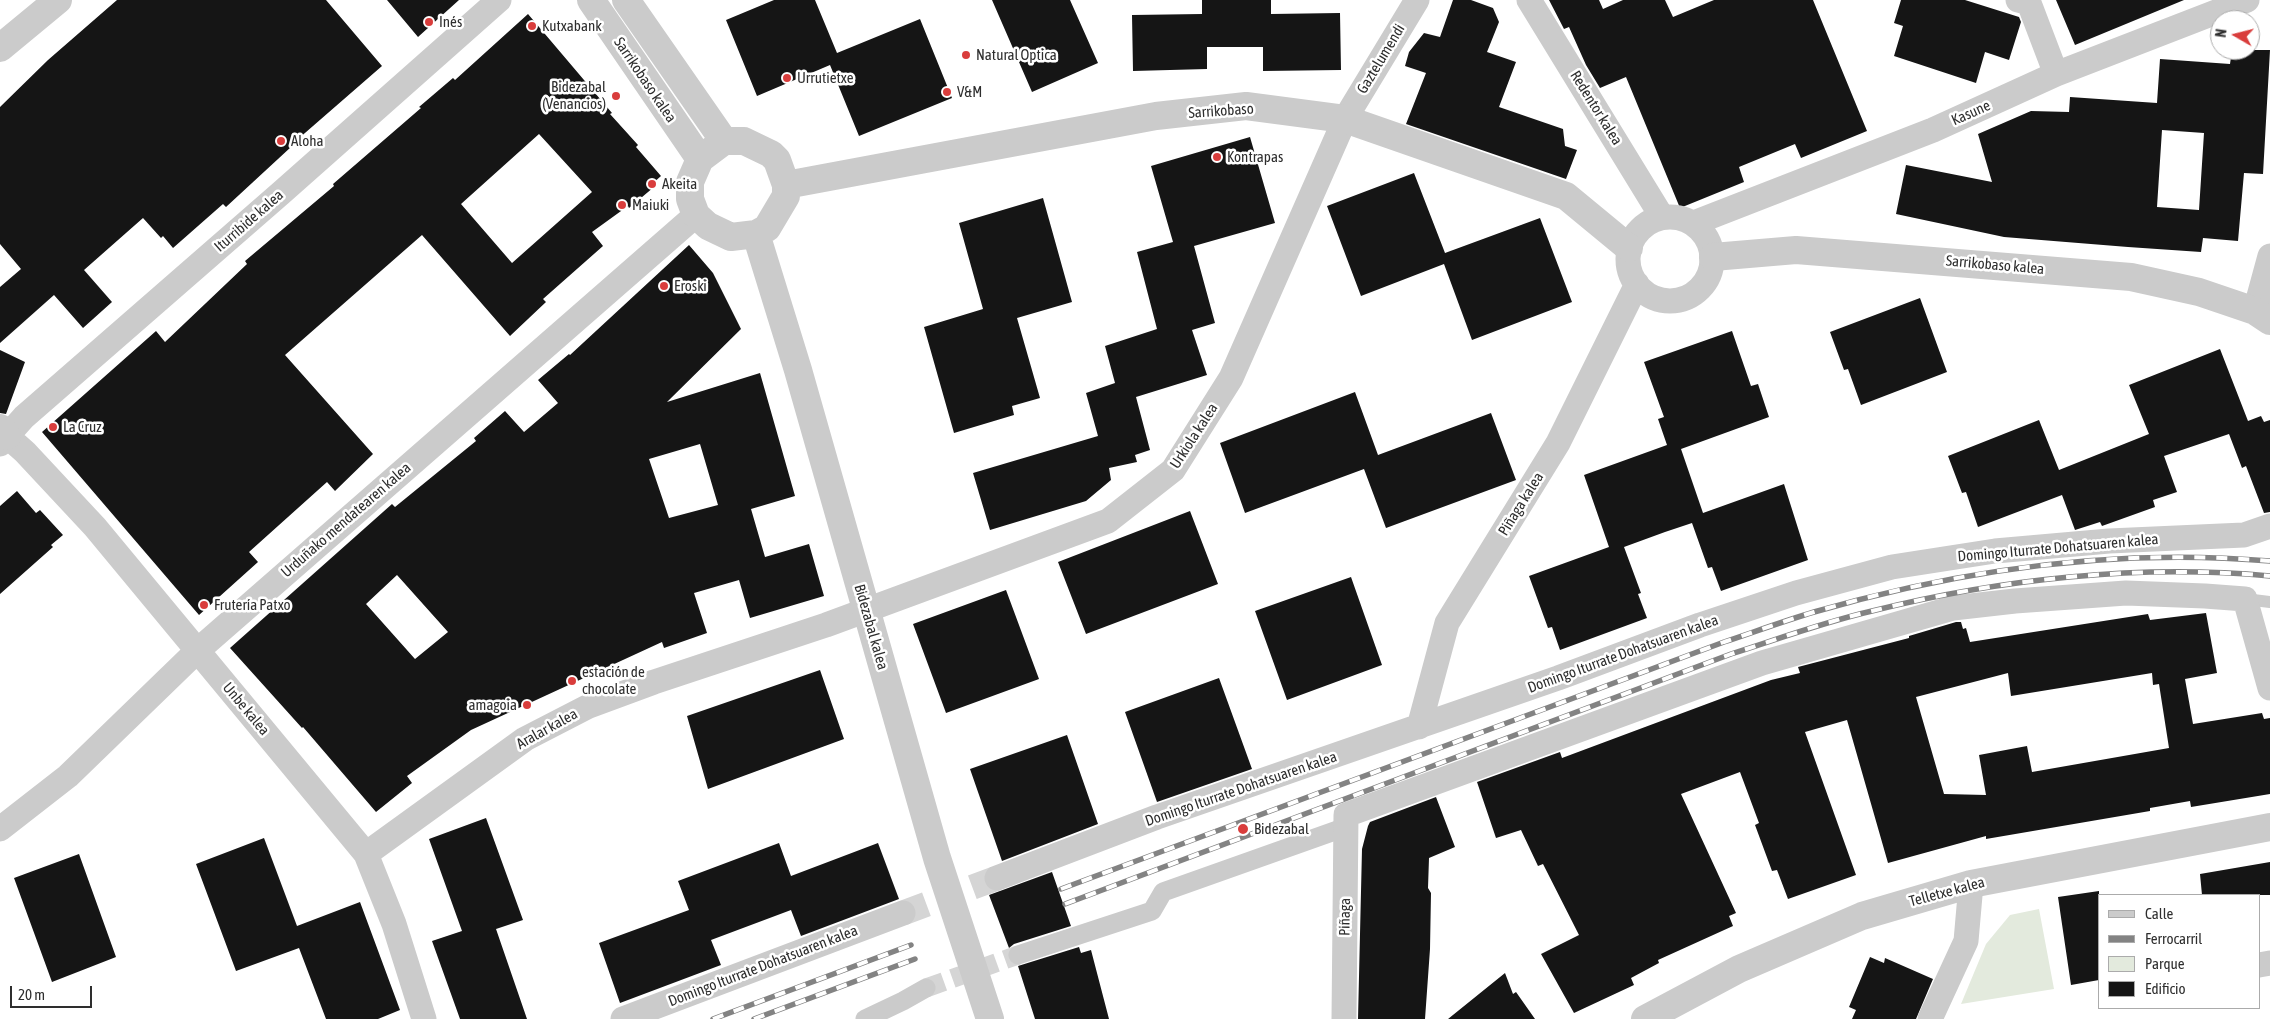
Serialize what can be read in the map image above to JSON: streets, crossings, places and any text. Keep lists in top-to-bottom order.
{
  "streets": {
    "street": [
      "Gaztelumendi",
      "Sarrikobaso kalea",
      "Redentor kalea",
      "Sarrikobaso",
      "Kasune",
      "Iturribide kalea",
      "Urkiola kalea",
      "Piñaga kalea",
      "Urduñako mendatearen kalea",
      "Domingo Iturrate Dohatsuaren kalea",
      "Bidezabal kalea",
      "Unbe kalea",
      "Aralar kalea",
      "Telletxe kalea",
      "Piñaga"
    ]
  },
  "crossings": [
    ["Gaztelumendi", "Sarrikobaso"],
    ["Gaztelumendi", "Urkiola kalea"],
    ["Sarrikobaso kalea", "Redentor kalea"],
    ["Sarrikobaso kalea", "Sarrikobaso"],
    ["Sarrikobaso kalea", "Kasune"],
    ["Sarrikobaso kalea", "Piñaga kalea"],
    ["Sarrikobaso kalea", "Urduñako mendatearen kalea"],
    ["Sarrikobaso kalea", "Bidezabal kalea"],
    ["Redentor kalea", "Sarrikobaso"],
    ["Redentor kalea", "Kasune"],
    ["Redentor kalea", "Piñaga kalea"],
    ["Sarrikobaso", "Kasune"],
    ["Sarrikobaso", "Urkiola kalea"],
    ["Sarrikobaso", "Piñaga kalea"],
    ["Sarrikobaso", "Urduñako mendatearen kalea"],
    ["Sarrikobaso", "Bidezabal kalea"],
    ["Kasune", "Piñaga kalea"],
    ["Iturribide kalea", "Unbe kalea"],
    ["Urkiola kalea", "Bidezabal kalea"],
    ["Urkiola kalea", "Aralar kalea"],
    ["Piñaga kalea", "Domingo Iturrate Dohatsuaren kalea"],
    ["Urduñako mendatearen kalea", "Bidezabal kalea"],
    ["Urduñako mendatearen kalea", "Unbe kalea"],
    ["Bidezabal kalea", "Aralar kalea"],
    ["Unbe kalea", "Aralar kalea"]
  ],
  "places": [
    "Inés",
    "Kutxabank",
    "Natural Optica",
    "Urrutietxe",
    "V&M",
    "Bidezabal (Venancios)",
    "Aloha",
    "Kontrapas",
    "Akeita",
    "Maiuki",
    "Eroski",
    "La Cruz",
    "Frutería Patxo",
    "estación de chocolate",
    "amagoia",
    "Bidezabal"
  ],
  "legend": [
    "Calle",
    "Ferrocarril",
    "Parque",
    "Edificio"
  ],
  "scale_bar": "20 m",
  "north": "left"
}
